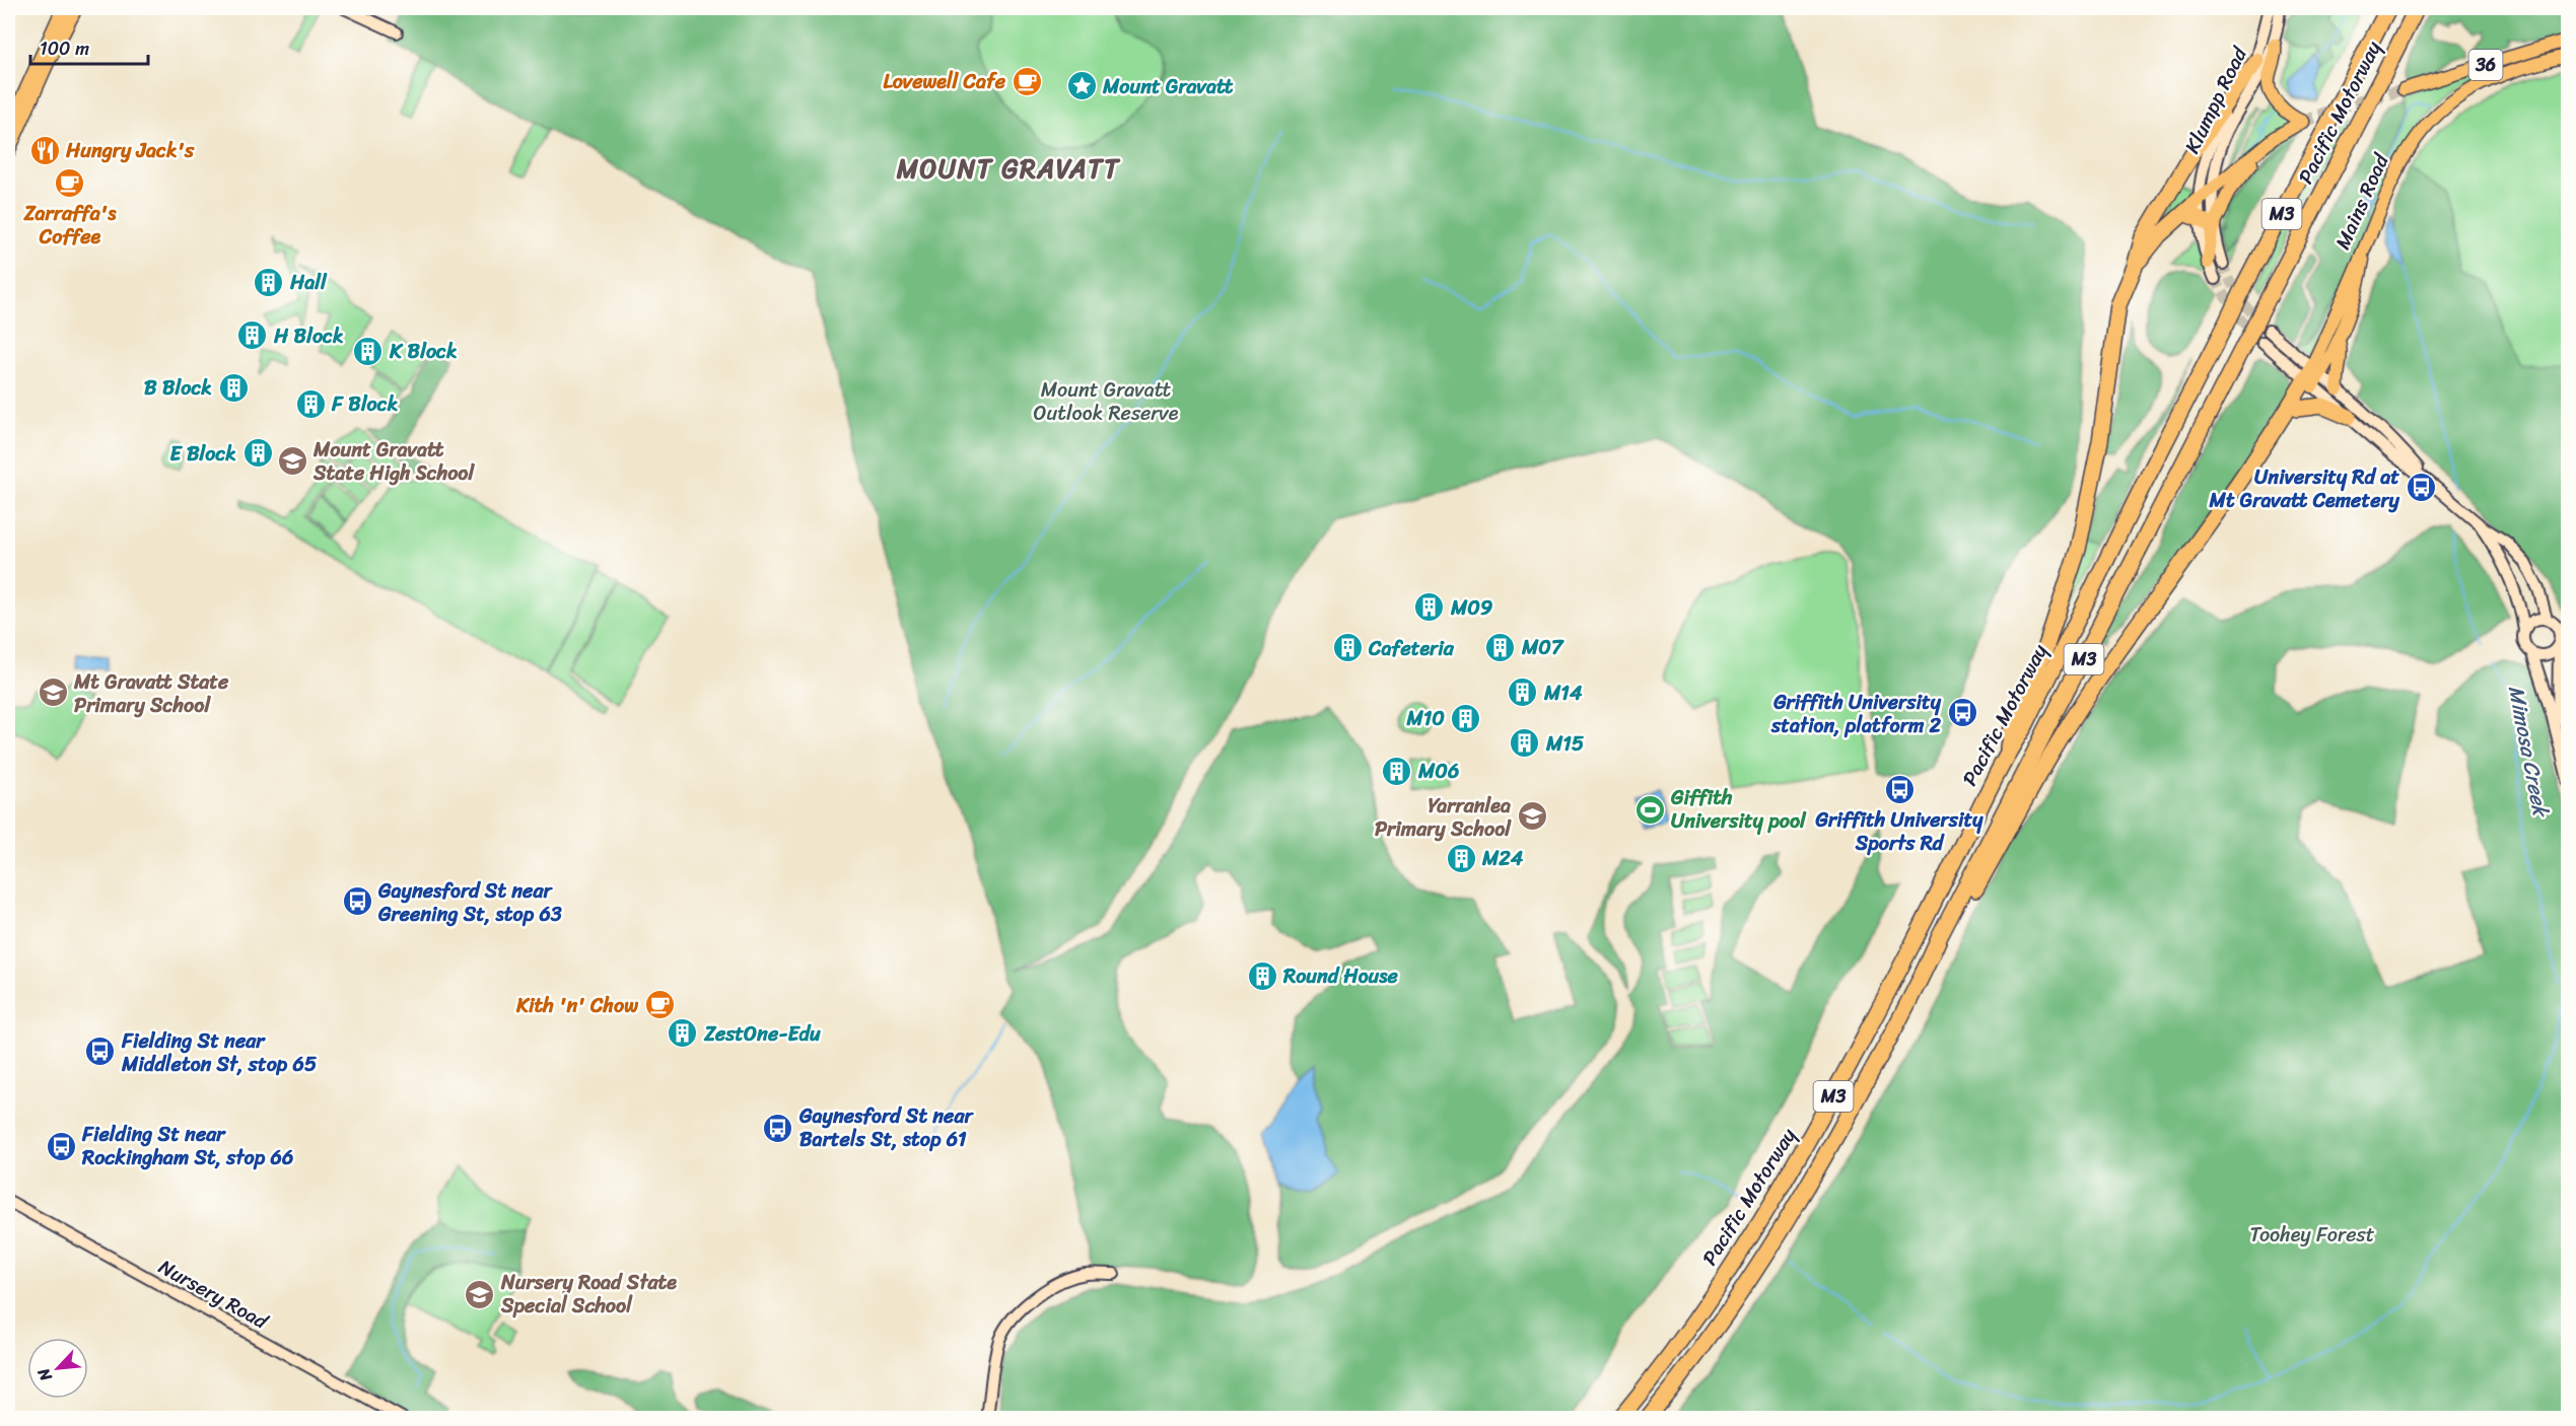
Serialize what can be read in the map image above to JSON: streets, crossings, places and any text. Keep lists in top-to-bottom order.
{
  "streets": {
    "highway": ["Pacific Motorway", "M3"],
    "main road": ["36", "Mains Road"],
    "street": ["Klumpp Road", "Nursery Road"]
  },
  "districts": ["MOUNT GRAVATT"],
  "water": ["Mimosa Creek"],
  "parks": ["Mount Gravatt Outlook Reserve", "Toohey Forest"],
  "places": {
    "cafe": ["Lovewell Cafe", "Zarraffa's Coffee", "Kith 'n' Chow"],
    "place": ["Mount Gravatt"],
    "restaurant": ["Hungry Jack's"],
    "building": [
      "Hall",
      "H Block",
      "K Block",
      "B Block",
      "F Block",
      "E Block",
      "M09",
      "M07",
      "Cafeteria",
      "M14",
      "M10",
      "M15",
      "M06",
      "M24",
      "Round House",
      "ZestOne-Edu"
    ],
    "school or university": [
      "Mount Gravatt State High School",
      "Mt Gravatt State Primary School",
      "Yarranlea Primary School",
      "Nursery Road State Special School"
    ],
    "bus stop": [
      "University Rd at Mt Gravatt Cemetery",
      "Griffith University station, platform 2",
      "Griffith University Sports Rd",
      "Gaynesford St near Greening St, stop 63",
      "Fielding St near Middleton St, stop 65",
      "Gaynesford St near Bartels St, stop 61",
      "Fielding St near Rockingham St, stop 66"
    ],
    "sports": ["Giffith University pool"]
  },
  "scale_bar": "100 m",
  "north": "bottom left"
}
